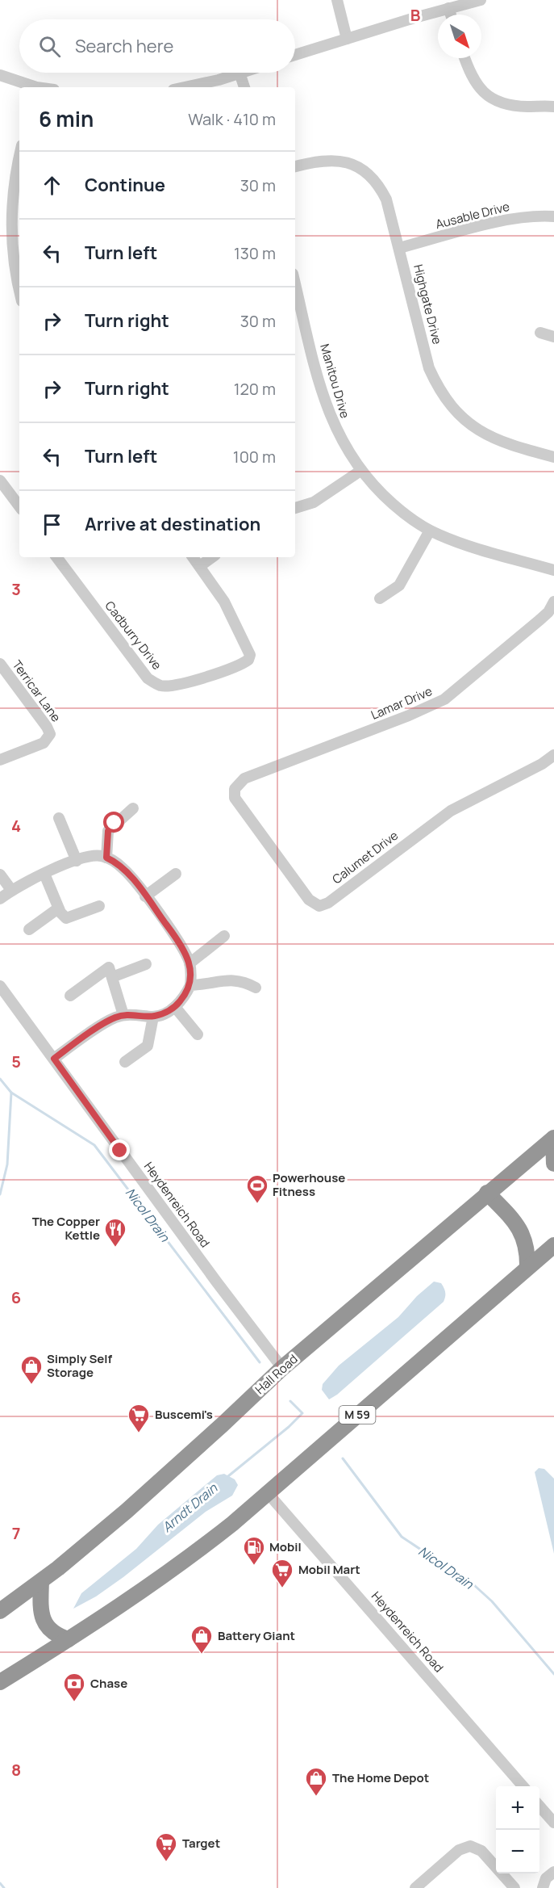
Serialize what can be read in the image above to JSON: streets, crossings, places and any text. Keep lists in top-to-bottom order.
{
  "streets": {
    "highway": ["Hall Road", "M 59"],
    "street": [
      "Ausable Drive",
      "Highgate Drive",
      "Manitou Drive",
      "Cadburry Drive",
      "Terricar Lane",
      "Lamar Drive",
      "Calumet Drive",
      "Heydenreich Road"
    ]
  },
  "crossings": [
    ["Ausable Drive", "Highgate Drive"],
    ["Lamar Drive", "Calumet Drive"],
    ["Heydenreich Road", "Hall Road"],
    ["Heydenreich Road", "M 59"]
  ],
  "water": ["Nicol Drain", "Arndt Drain"],
  "places": {
    "sports": ["Powerhouse Fitness"],
    "restaurant": ["The Copper Kettle"],
    "shop": ["Simply Self Storage", "Battery Giant", "The Home Depot"],
    "supermarket": ["Buscemi's", "Mobil Mart", "Target"],
    "fuel station": ["Mobil"],
    "bank": ["Chase"]
  },
  "north": "bottom right",
  "page": {
    "search": "Search here",
    "heading": ["6 min", "Walk · 410 m"],
    "list": [
      ["Continue", "30 m"],
      ["Turn left", "130 m"],
      ["Turn right", "30 m"],
      ["Turn right", "120 m"],
      ["Turn left", "100 m"],
      "Arrive at destination"
    ],
    "map_buttons": ["+", "−"]
  },
  "grid": {
    "columns": ["B"],
    "rows": [
      "3",
      "4",
      "5",
      "6",
      "7",
      "8"
    ]
  }
}
